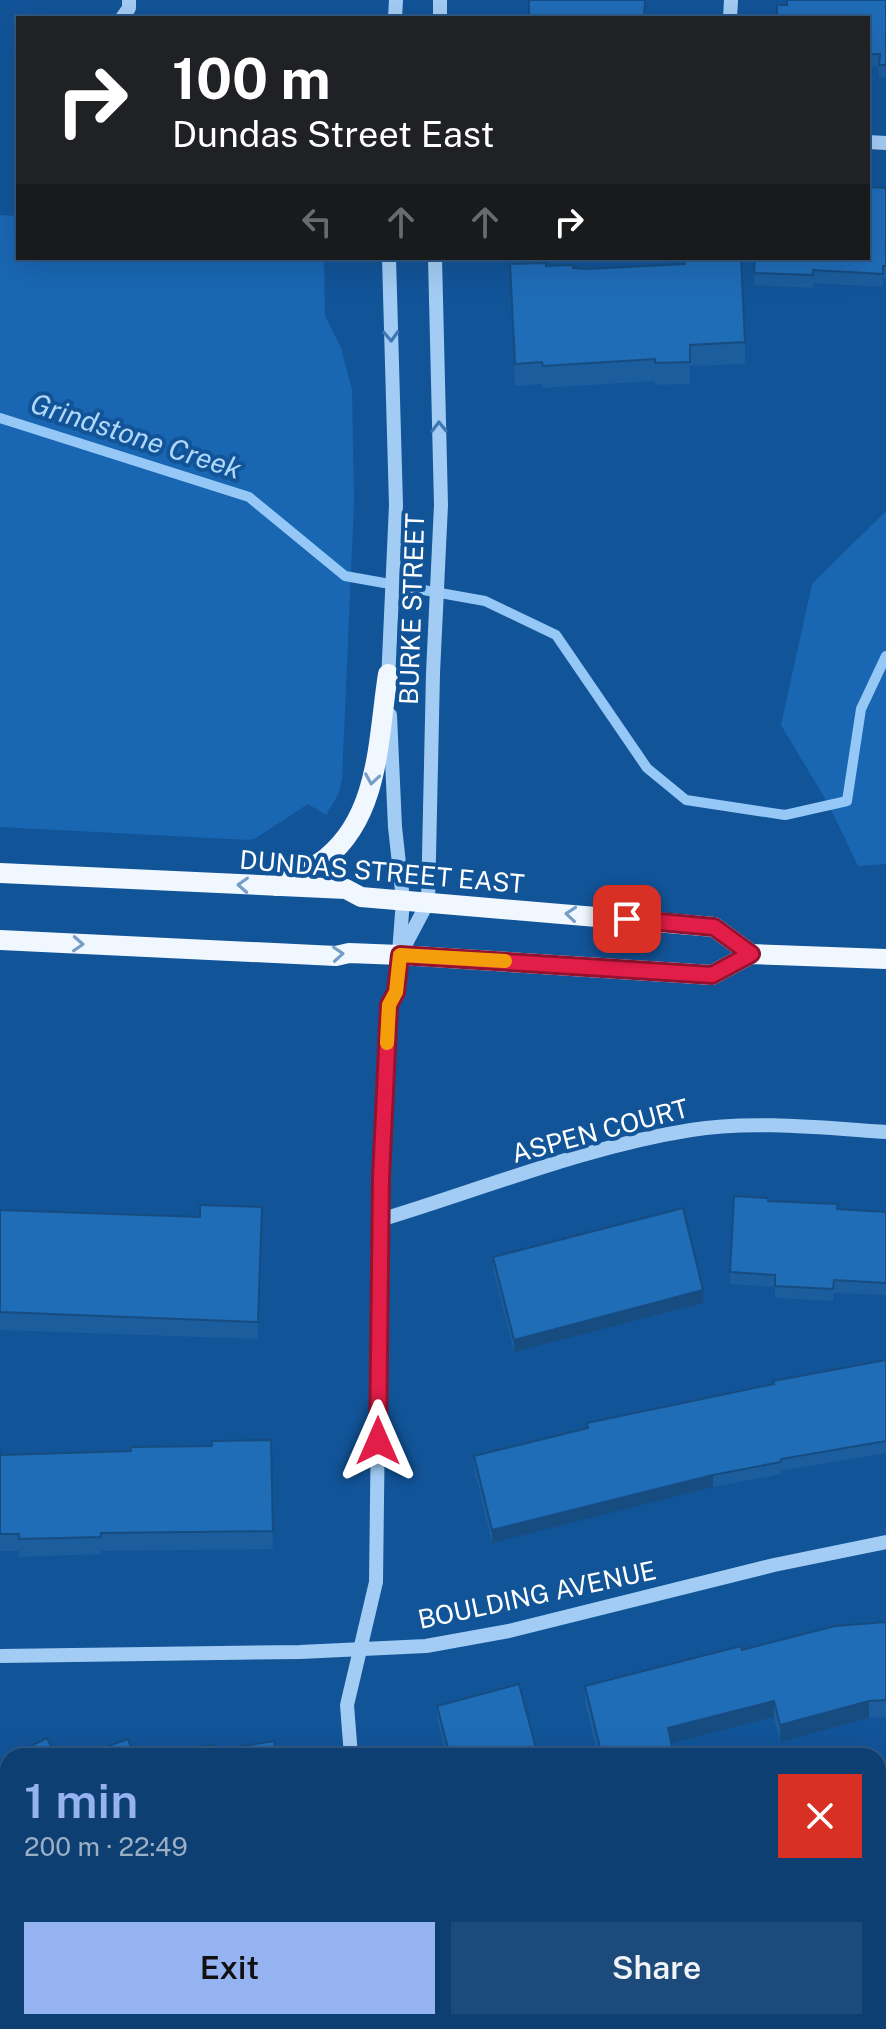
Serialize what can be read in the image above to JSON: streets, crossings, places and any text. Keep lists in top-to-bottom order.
{
  "streets": {
    "main road": ["DUNDAS STREET EAST"],
    "street": ["BURKE STREET", "ASPEN COURT", "BOULDING AVENUE"]
  },
  "crossings": [
    ["BURKE STREET", "DUNDAS STREET EAST"],
    ["BURKE STREET", "ASPEN COURT"]
  ],
  "water": ["Grindstone Creek"],
  "page": {
    "turn": ["100 m", "Dundas Street East"],
    "heading": ["1 min", "200 m · 22:49"],
    "buttons": ["Exit", "Share"]
  }
}
